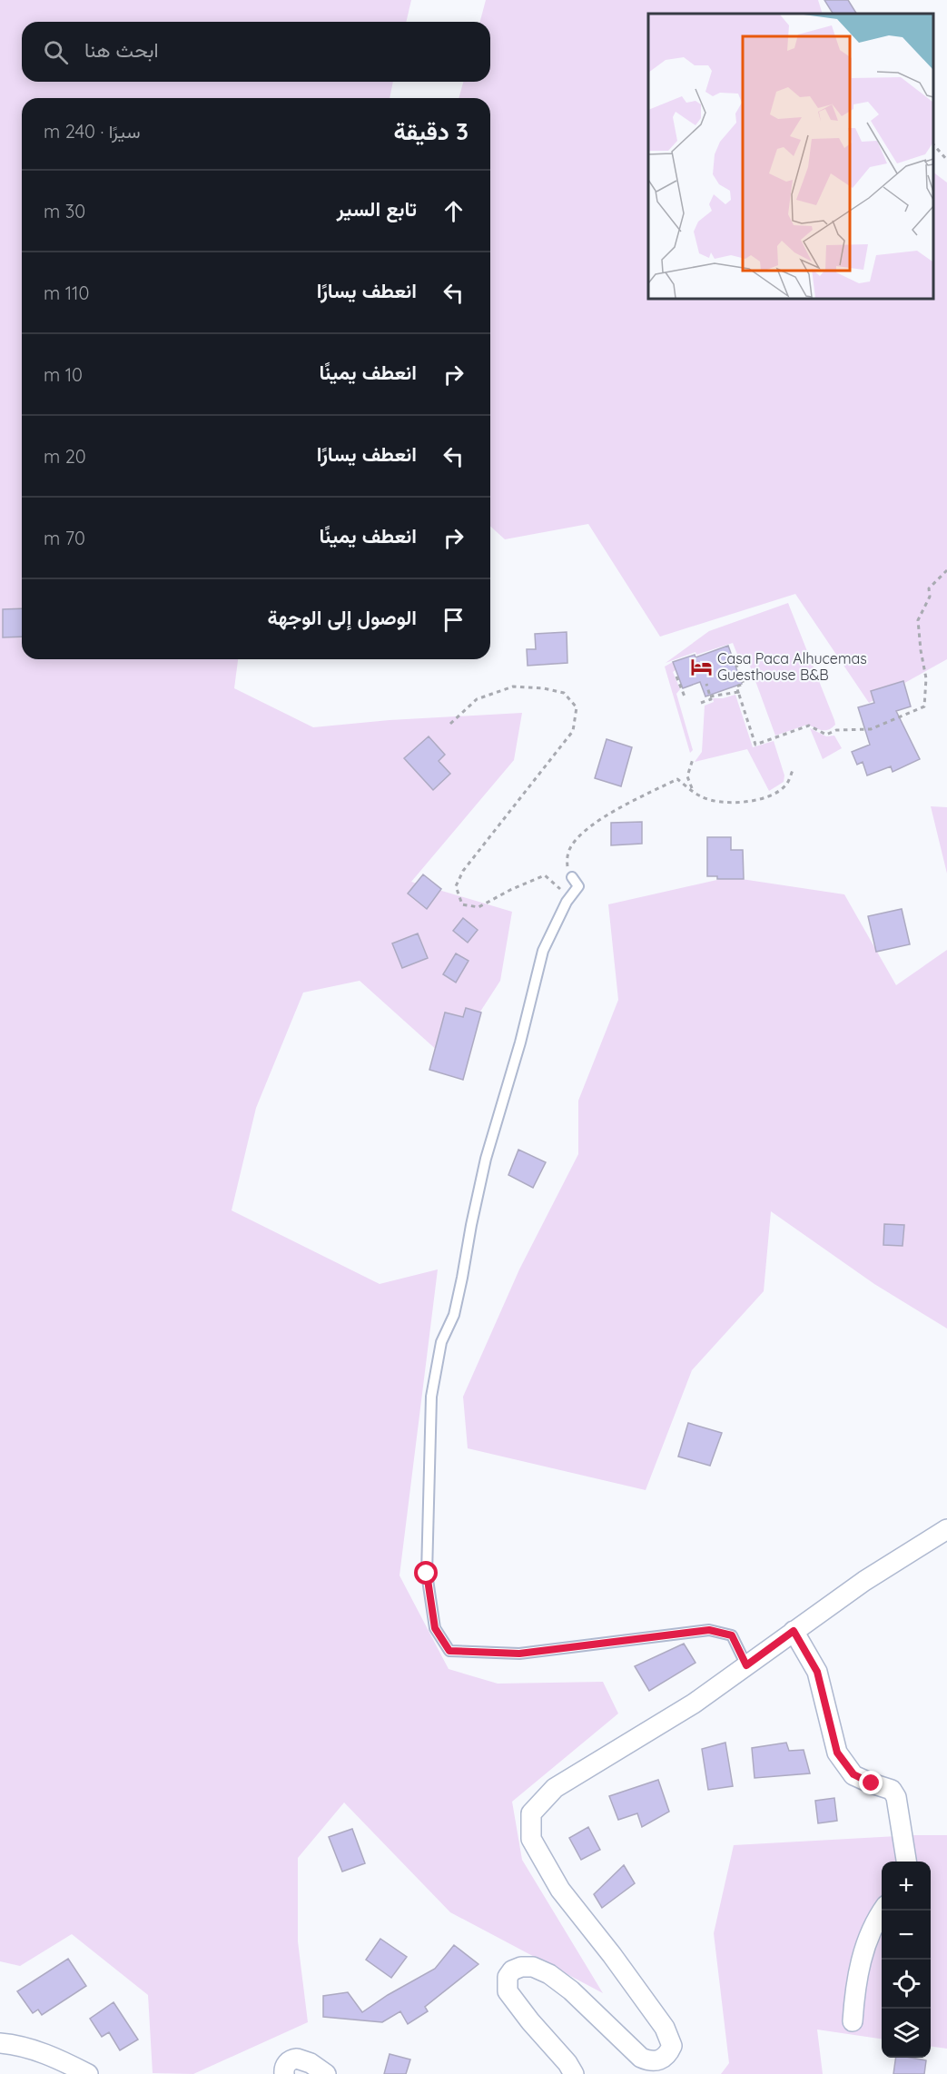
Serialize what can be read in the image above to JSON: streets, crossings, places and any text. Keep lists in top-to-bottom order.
{
  "places": {
    "hotel": ["Casa Paca Alhucemas Guesthouse B&B"]
  },
  "page": {
    "search": "ابحث هنا",
    "heading": ["3 دقيقة", "سيرًا · 240 m"],
    "list": [
      ["تابع السير", "30 m"],
      ["انعطف يسارًا", "110 m"],
      ["انعطف يمينًا", "10 m"],
      ["انعطف يسارًا", "20 m"],
      ["انعطف يمينًا", "70 m"],
      "الوصول إلى الوجهة"
    ],
    "map_buttons": ["+", "−"]
  }
}
